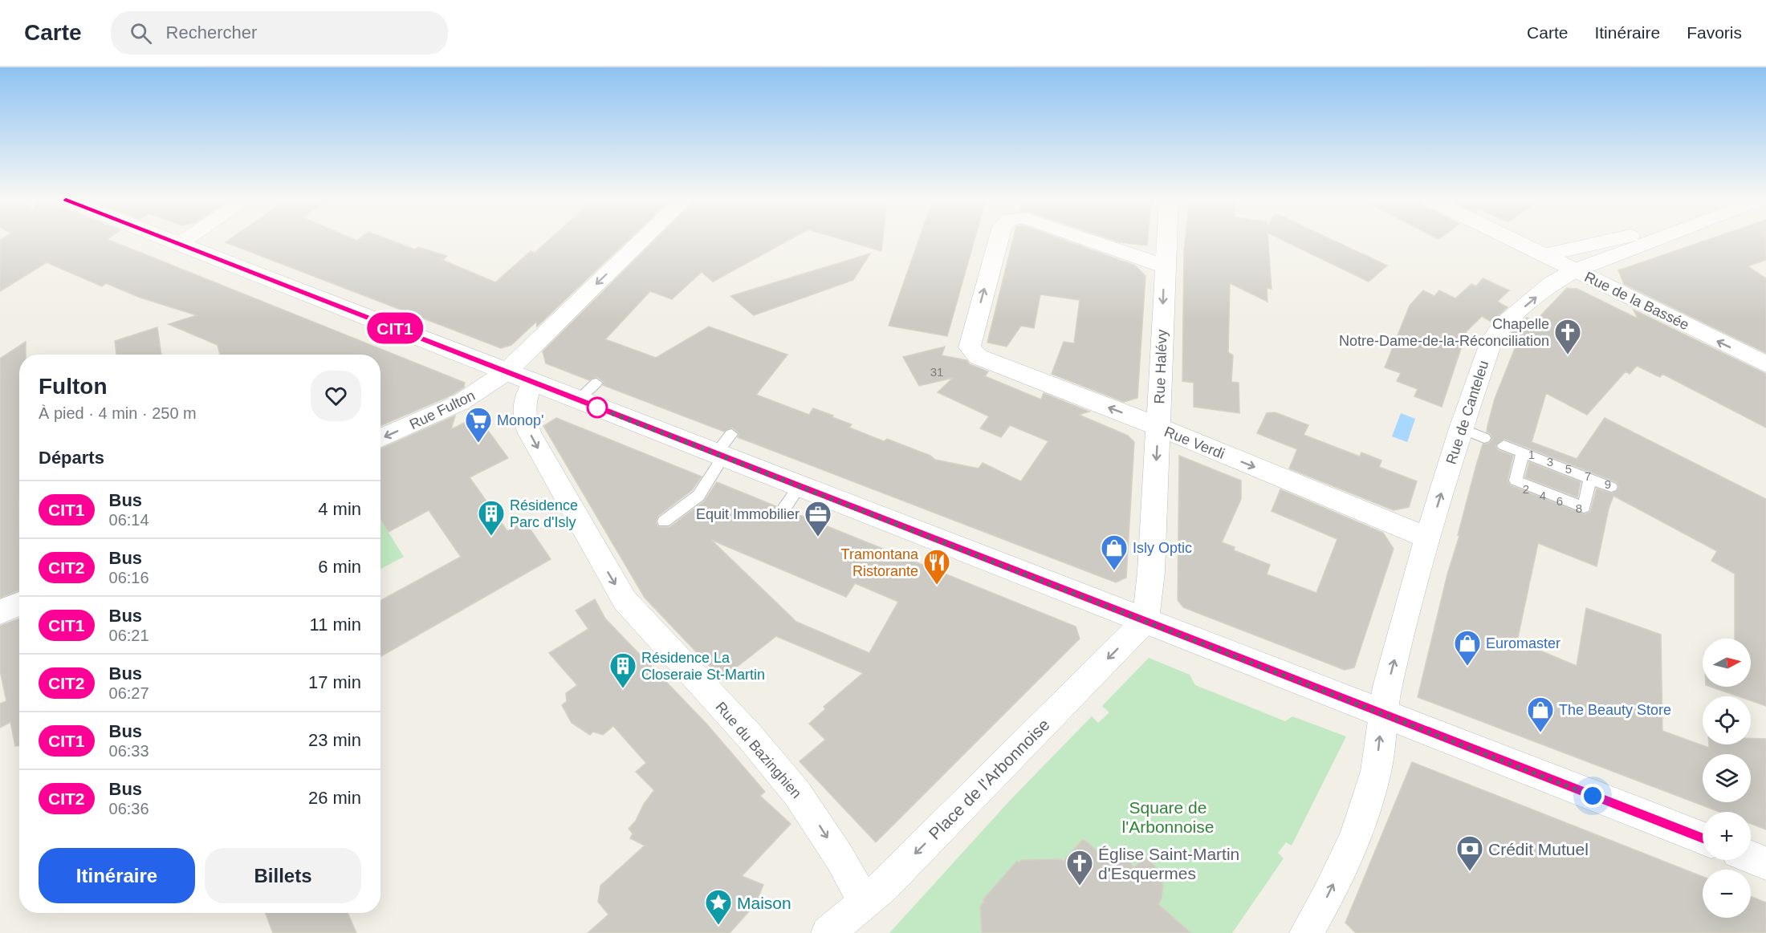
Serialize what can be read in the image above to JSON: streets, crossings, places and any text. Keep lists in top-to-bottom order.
{
  "streets": {
    "street": [
      "Rue de la Bassée",
      "Rue Halévy",
      "Rue Fulton",
      "Rue de Canteleu",
      "Rue Verdi",
      "Rue du Bazinghien",
      "Place de l'Arbonnoise"
    ]
  },
  "crossings": [
    ["Rue de la Bassée", "Rue de Canteleu"],
    ["Rue Halévy", "Rue Verdi"],
    ["Rue Halévy", "Place de l'Arbonnoise"],
    ["Rue de Canteleu", "Rue Verdi"],
    ["Rue du Bazinghien", "Place de l'Arbonnoise"]
  ],
  "one_way": [
    "Rue de la Bassée",
    "Rue Halévy",
    "Rue Fulton",
    "Rue de Canteleu",
    "Rue du Bazinghien",
    "Place de l'Arbonnoise"
  ],
  "parks": ["Square de l'Arbonnoise"],
  "places": {
    "church": ["Chapelle Notre-Dame-de-la-Réconciliation", "Église Saint-Martin d'Esquermes"],
    "supermarket": ["Monop'"],
    "building": ["Résidence Parc d'Isly", "Résidence La Closeraie St-Martin"],
    "office": ["Equit Immobilier"],
    "shop": ["Isly Optic", "Euromaster", "The Beauty Store"],
    "restaurant": ["Tramontana Ristorante"],
    "bank": ["Crédit Mutuel"],
    "place": ["Maison"]
  },
  "lines": ["bus line CIT1"],
  "house_numbers": [
    "31",
    "1",
    "3",
    "5",
    "7",
    "9",
    "2",
    "4",
    "6",
    "8"
  ],
  "north": "right",
  "page": {
    "header": "Carte",
    "search": "Rechercher",
    "nav": ["Carte", "Itinéraire", "Favoris"],
    "on_map": "CIT1",
    "heading": [
      ["Fulton", "À pied · 4 min · 250 m"],
      "Départs"
    ],
    "list": [
      {
        "mark": "CIT1",
        "name": "Bus",
        "note": "06:14",
        "value": "4 min"
      },
      {
        "mark": "CIT2",
        "name": "Bus",
        "note": "06:16",
        "value": "6 min"
      },
      {
        "mark": "CIT1",
        "name": "Bus",
        "note": "06:21",
        "value": "11 min"
      },
      {
        "mark": "CIT2",
        "name": "Bus",
        "note": "06:27",
        "value": "17 min"
      },
      {
        "mark": "CIT1",
        "name": "Bus",
        "note": "06:33",
        "value": "23 min"
      },
      {
        "mark": "CIT2",
        "name": "Bus",
        "note": "06:36",
        "value": "26 min"
      }
    ],
    "map_buttons": ["+", "−"],
    "buttons": ["Itinéraire", "Billets"]
  }
}
